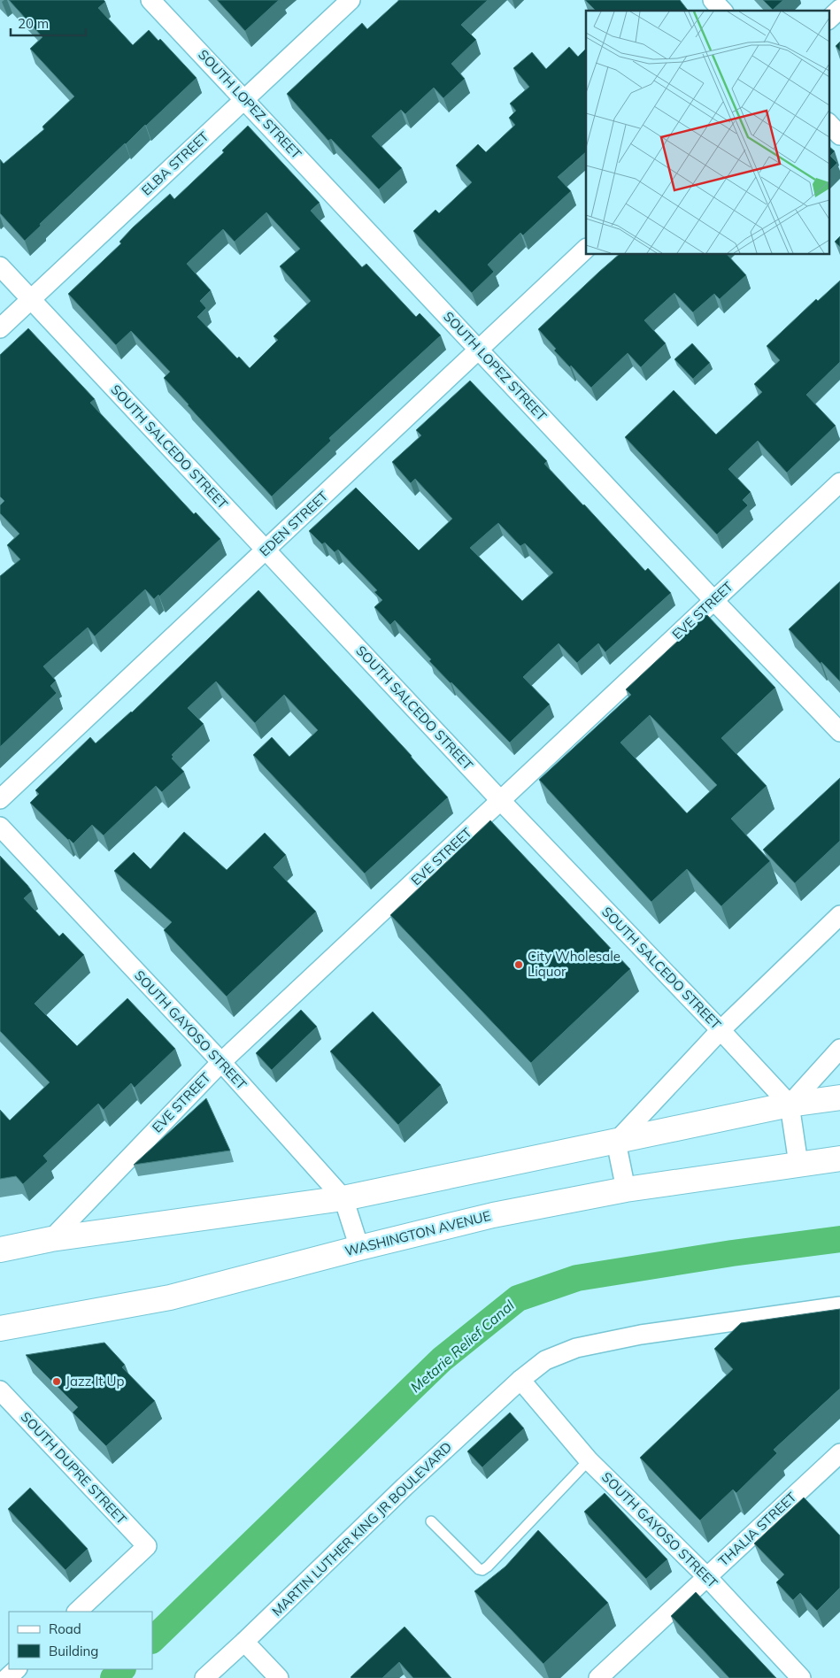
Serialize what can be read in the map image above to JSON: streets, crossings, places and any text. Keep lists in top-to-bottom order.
{
  "streets": {
    "street": [
      "SOUTH LOPEZ STREET",
      "ELBA STREET",
      "SOUTH SALCEDO STREET",
      "EDEN STREET",
      "EVE STREET",
      "SOUTH GAYOSO STREET",
      "WASHINGTON AVENUE",
      "SOUTH DUPRE STREET",
      "MARTIN LUTHER KING JR BOULEVARD",
      "THALIA STREET"
    ]
  },
  "crossings": [
    ["SOUTH LOPEZ STREET", "ELBA STREET"],
    ["SOUTH LOPEZ STREET", "EDEN STREET"],
    ["SOUTH LOPEZ STREET", "EVE STREET"],
    ["ELBA STREET", "SOUTH SALCEDO STREET"],
    ["SOUTH SALCEDO STREET", "EDEN STREET"],
    ["SOUTH SALCEDO STREET", "EVE STREET"],
    ["EVE STREET", "SOUTH GAYOSO STREET"],
    ["SOUTH GAYOSO STREET", "WASHINGTON AVENUE"],
    ["SOUTH GAYOSO STREET", "MARTIN LUTHER KING JR BOULEVARD"],
    ["SOUTH GAYOSO STREET", "THALIA STREET"]
  ],
  "water": ["Metarie Relief Canal"],
  "places": ["City Wholesale Liquor", "Jazz It Up"],
  "legend": ["Road", "Building"],
  "scale_bar": "20 m"
}
